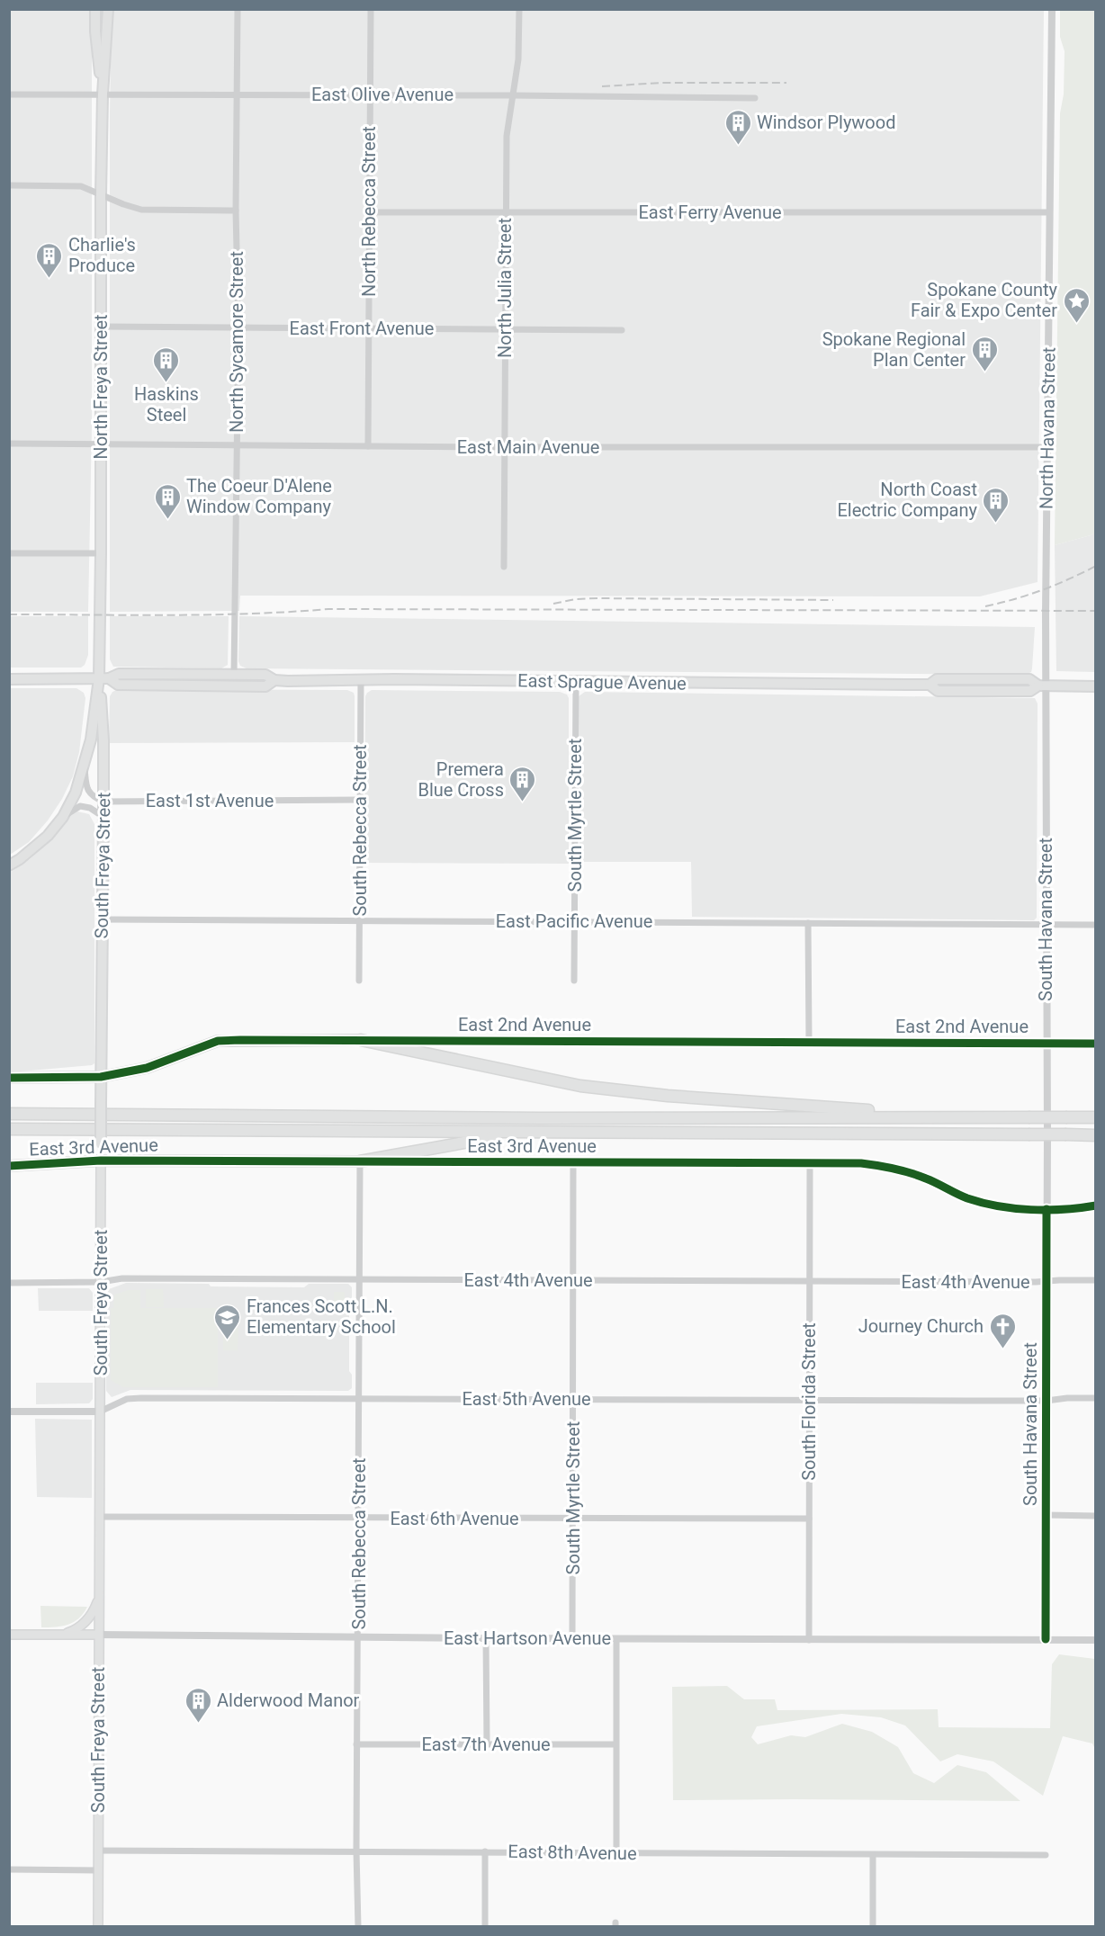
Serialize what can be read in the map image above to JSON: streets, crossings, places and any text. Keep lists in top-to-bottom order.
{
  "streets": {
    "main road": [
      "North Freya Street",
      "East Sprague Avenue",
      "South Freya Street",
      "East 2nd Avenue",
      "East 3rd Avenue",
      "East Hartson Avenue"
    ],
    "street": [
      "East Olive Avenue",
      "North Rebecca Street",
      "East Ferry Avenue",
      "North Julia Street",
      "East Front Avenue",
      "North Sycamore Street",
      "North Havana Street",
      "East Main Avenue",
      "East 1st Avenue",
      "South Myrtle Street",
      "South Rebecca Street",
      "South Havana Street",
      "East Pacific Avenue",
      "East 4th Avenue",
      "East 5th Avenue",
      "South Florida Street",
      "East 6th Avenue",
      "East 7th Avenue",
      "East 8th Avenue"
    ]
  },
  "crossings": [
    ["East Olive Avenue", "North Rebecca Street"],
    ["East Olive Avenue", "North Julia Street"],
    ["East Olive Avenue", "North Sycamore Street"],
    ["East Olive Avenue", "North Freya Street"],
    ["North Rebecca Street", "East Ferry Avenue"],
    ["North Rebecca Street", "East Front Avenue"],
    ["North Rebecca Street", "East Main Avenue"],
    ["East Ferry Avenue", "North Julia Street"],
    ["East Ferry Avenue", "North Havana Street"],
    ["North Julia Street", "East Front Avenue"],
    ["North Julia Street", "East Main Avenue"],
    ["East Front Avenue", "North Sycamore Street"],
    ["East Front Avenue", "North Freya Street"],
    ["North Sycamore Street", "East Main Avenue"],
    ["North Sycamore Street", "East Sprague Avenue"],
    ["North Freya Street", "East Main Avenue"],
    ["North Freya Street", "East Sprague Avenue"],
    ["North Freya Street", "South Freya Street"],
    ["North Havana Street", "East Main Avenue"],
    ["North Havana Street", "East Sprague Avenue"],
    ["North Havana Street", "South Havana Street"],
    ["East Sprague Avenue", "South Myrtle Street"],
    ["East Sprague Avenue", "South Rebecca Street"],
    ["East Sprague Avenue", "South Freya Street"],
    ["East Sprague Avenue", "South Havana Street"],
    ["East 1st Avenue", "South Rebecca Street"],
    ["East 1st Avenue", "South Freya Street"],
    ["South Myrtle Street", "East Pacific Avenue"],
    ["South Myrtle Street", "East 3rd Avenue"],
    ["South Myrtle Street", "East 4th Avenue"],
    ["South Myrtle Street", "East 5th Avenue"],
    ["South Myrtle Street", "East 6th Avenue"],
    ["South Myrtle Street", "East Hartson Avenue"],
    ["South Rebecca Street", "East Pacific Avenue"],
    ["South Rebecca Street", "East 3rd Avenue"],
    ["South Rebecca Street", "East 4th Avenue"],
    ["South Rebecca Street", "East 5th Avenue"],
    ["South Rebecca Street", "East 6th Avenue"],
    ["South Rebecca Street", "East Hartson Avenue"],
    ["South Rebecca Street", "East 7th Avenue"],
    ["South Rebecca Street", "East 8th Avenue"],
    ["South Freya Street", "East Pacific Avenue"],
    ["South Freya Street", "East 2nd Avenue"],
    ["South Freya Street", "East 3rd Avenue"],
    ["South Freya Street", "East 4th Avenue"],
    ["South Freya Street", "East 5th Avenue"],
    ["South Freya Street", "East 6th Avenue"],
    ["South Freya Street", "East Hartson Avenue"],
    ["South Freya Street", "East 8th Avenue"],
    ["South Havana Street", "East Pacific Avenue"],
    ["South Havana Street", "East 2nd Avenue"],
    ["South Havana Street", "East 3rd Avenue"],
    ["South Havana Street", "East 4th Avenue"],
    ["South Havana Street", "East 5th Avenue"],
    ["South Havana Street", "East Hartson Avenue"],
    ["East 3rd Avenue", "South Florida Street"],
    ["East 4th Avenue", "South Florida Street"],
    ["East 5th Avenue", "South Florida Street"],
    ["South Florida Street", "East 6th Avenue"],
    ["South Florida Street", "East Hartson Avenue"]
  ],
  "places": {
    "building": [
      "Windsor Plywood",
      "Charlie's Produce",
      "Spokane Regional Plan Center",
      "Haskins Steel",
      "The Coeur D'Alene Window Company",
      "North Coast Electric Company",
      "Premera Blue Cross",
      "Alderwood Manor"
    ],
    "place": ["Spokane County Fair & Expo Center"],
    "school or university": ["Frances Scott L.N. Elementary School"],
    "church": ["Journey Church"]
  }
}
